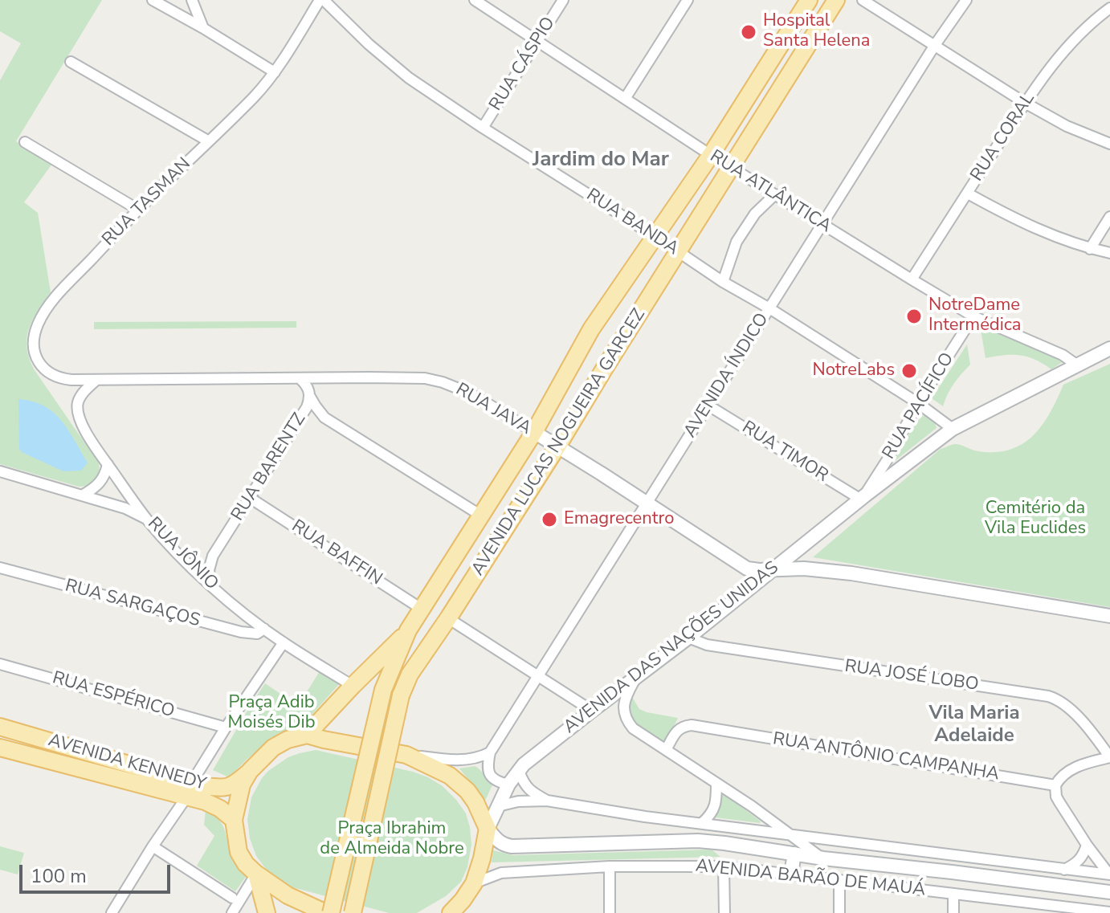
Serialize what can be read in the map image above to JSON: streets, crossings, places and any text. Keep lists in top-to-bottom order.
{
  "streets": {
    "main road": ["AVENIDA LUCAS NOGUEIRA GARCEZ", "AVENIDA DAS NAÇÕES UNIDAS", "AVENIDA KENNEDY"],
    "street": [
      "RUA CÁSPIO",
      "RUA CORAL",
      "RUA ATLÂNTICA",
      "RUA TASMAN",
      "RUA BANDA",
      "AVENIDA ÍNDICO",
      "RUA PACÍFICO",
      "RUA JAVA",
      "RUA TIMOR",
      "RUA BARENTZ",
      "RUA BAFFIN",
      "RUA JÔNIO",
      "RUA SARGAÇOS",
      "RUA JOSÉ LOBO",
      "RUA ESPÉRICO",
      "RUA ANTÔNIO CAMPANHA",
      "AVENIDA BARÃO DE MAUÁ"
    ]
  },
  "crossings": [
    ["RUA CÁSPIO", "RUA ATLÂNTICA"],
    ["RUA CÁSPIO", "RUA BANDA"],
    ["RUA CORAL", "RUA ATLÂNTICA"],
    ["RUA ATLÂNTICA", "AVENIDA ÍNDICO"],
    ["RUA ATLÂNTICA", "RUA PACÍFICO"],
    ["RUA ATLÂNTICA", "AVENIDA LUCAS NOGUEIRA GARCEZ"],
    ["RUA ATLÂNTICA", "AVENIDA DAS NAÇÕES UNIDAS"],
    ["RUA TASMAN", "RUA BANDA"],
    ["RUA TASMAN", "RUA JAVA"],
    ["RUA TASMAN", "RUA JÔNIO"],
    ["RUA BANDA", "AVENIDA ÍNDICO"],
    ["RUA BANDA", "RUA PACÍFICO"],
    ["RUA BANDA", "AVENIDA LUCAS NOGUEIRA GARCEZ"],
    ["RUA BANDA", "AVENIDA DAS NAÇÕES UNIDAS"],
    ["AVENIDA ÍNDICO", "RUA JAVA"],
    ["AVENIDA ÍNDICO", "RUA TIMOR"],
    ["RUA PACÍFICO", "RUA TIMOR"],
    ["RUA PACÍFICO", "AVENIDA DAS NAÇÕES UNIDAS"],
    ["RUA JAVA", "AVENIDA LUCAS NOGUEIRA GARCEZ"],
    ["RUA JAVA", "RUA BARENTZ"],
    ["RUA JAVA", "RUA JÔNIO"],
    ["RUA JAVA", "AVENIDA DAS NAÇÕES UNIDAS"],
    ["AVENIDA LUCAS NOGUEIRA GARCEZ", "RUA BAFFIN"],
    ["AVENIDA LUCAS NOGUEIRA GARCEZ", "RUA JÔNIO"],
    ["RUA TIMOR", "AVENIDA DAS NAÇÕES UNIDAS"],
    ["RUA BARENTZ", "RUA BAFFIN"],
    ["RUA BARENTZ", "RUA JÔNIO"],
    ["RUA JÔNIO", "RUA SARGAÇOS"],
    ["AVENIDA DAS NAÇÕES UNIDAS", "RUA JOSÉ LOBO"],
    ["AVENIDA DAS NAÇÕES UNIDAS", "AVENIDA BARÃO DE MAUÁ"]
  ],
  "districts": ["Jardim do Mar", "Vila Maria Adelaide"],
  "parks": ["Cemitério da Vila Euclides", "Praça Adib Moisés Dib", "Praça Ibrahim de Almeida Nobre"],
  "places": [
    "Hospital Santa Helena",
    "NotreDame Intermédica",
    "NotreLabs",
    "Emagrecentro"
  ],
  "scale_bar": "100 m"
}
